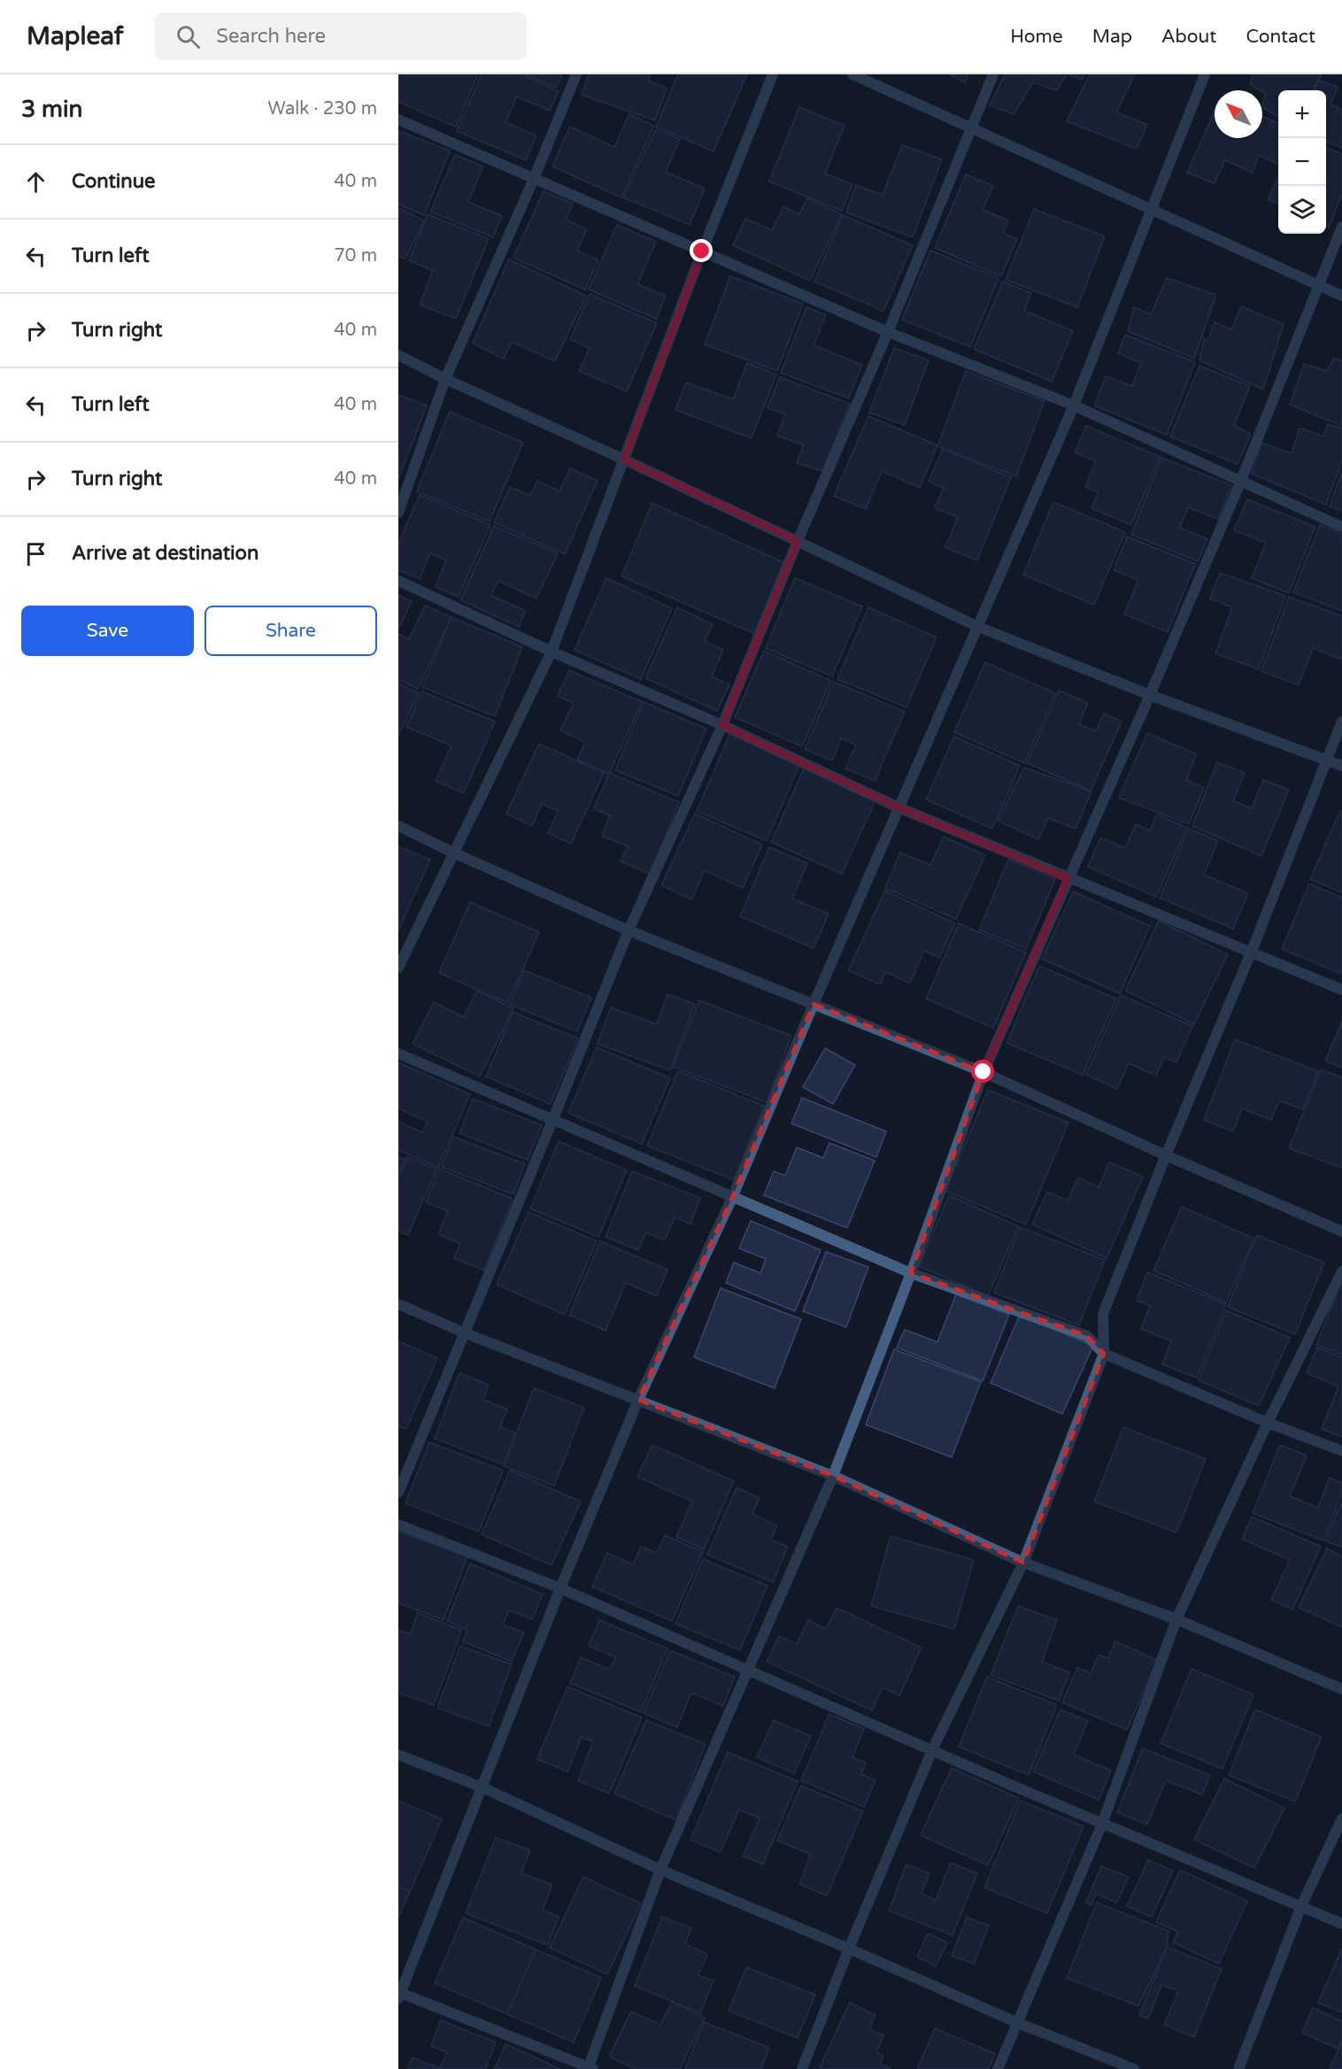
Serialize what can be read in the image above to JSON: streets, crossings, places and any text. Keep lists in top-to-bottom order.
{
  "north": "top left",
  "page": {
    "header": "Mapleaf",
    "search": "Search here",
    "nav": [
      "Home",
      "Map",
      "About",
      "Contact"
    ],
    "heading": ["3 min", "Walk · 230 m"],
    "map_buttons": ["+", "−"],
    "list": [
      ["Continue", "40 m"],
      ["Turn left", "70 m"],
      ["Turn right", "40 m"],
      ["Turn left", "40 m"],
      ["Turn right", "40 m"],
      "Arrive at destination"
    ],
    "buttons": ["Save", "Share"]
  }
}
